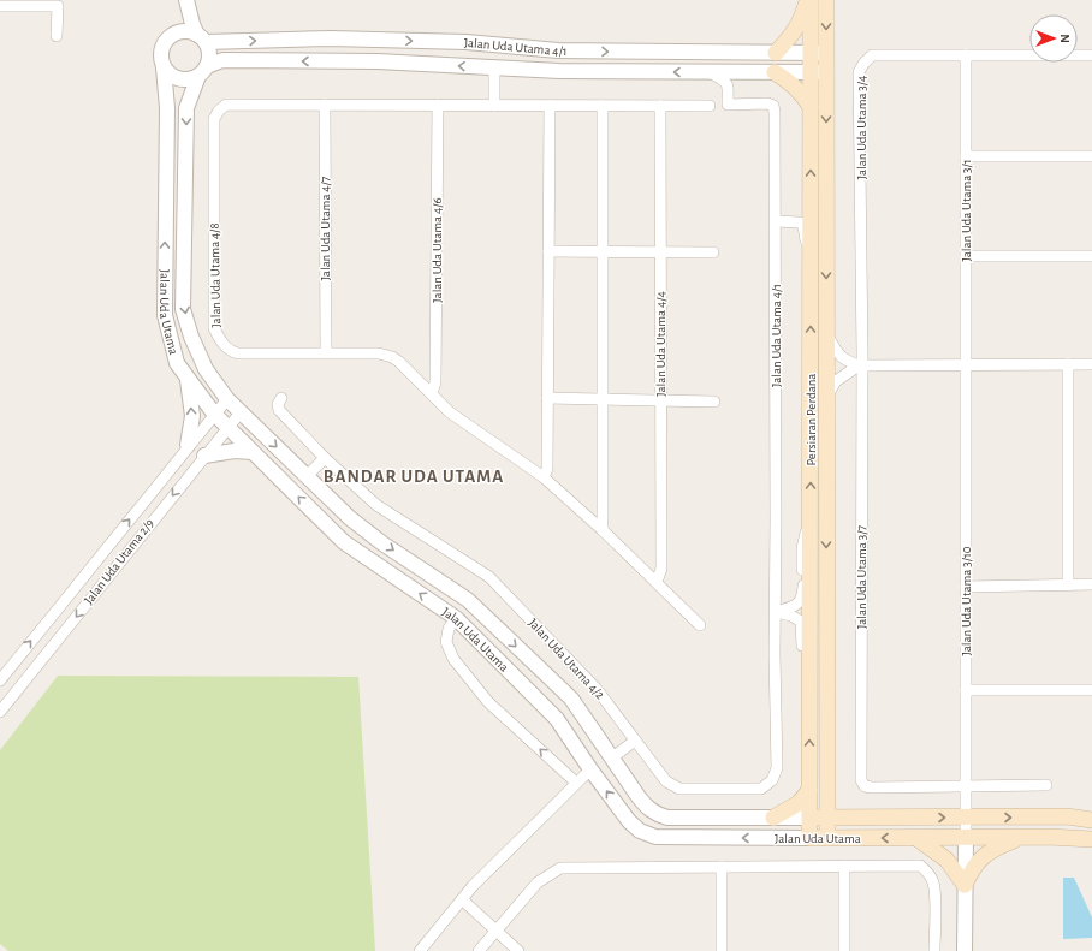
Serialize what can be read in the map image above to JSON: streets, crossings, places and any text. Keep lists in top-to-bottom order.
{
  "streets": {
    "main road": ["Jalan Uda Utama", "Persiaran Perdana"],
    "street": [
      "Jalan Uda Utama 4/1",
      "Jalan Uda Utama 3/4",
      "Jalan Uda Utama 3/1",
      "Jalan Uda Utama 4/7",
      "Jalan Uda Utama 4/6",
      "Jalan Uda Utama 4/8",
      "Jalan Uda Utama 4/4",
      "Jalan Uda Utama 2/9",
      "Jalan Uda Utama 3/7",
      "Jalan Uda Utama 3/10",
      "Jalan Uda Utama 4/2"
    ]
  },
  "crossings": [
    ["Jalan Uda Utama 4/1", "Jalan Uda Utama"],
    ["Jalan Uda Utama 4/1", "Persiaran Perdana"],
    ["Jalan Uda Utama 4/1", "Jalan Uda Utama 4/2"],
    ["Jalan Uda Utama 3/4", "Jalan Uda Utama 3/1"],
    ["Jalan Uda Utama 3/4", "Jalan Uda Utama 3/7"],
    ["Jalan Uda Utama 3/1", "Jalan Uda Utama 3/10"],
    ["Jalan Uda Utama 4/7", "Jalan Uda Utama 4/8"],
    ["Jalan Uda Utama", "Persiaran Perdana"],
    ["Jalan Uda Utama", "Jalan Uda Utama 2/9"],
    ["Jalan Uda Utama", "Jalan Uda Utama 3/10"],
    ["Jalan Uda Utama 3/7", "Jalan Uda Utama 3/10"]
  ],
  "districts": ["BANDAR UDA UTAMA"],
  "north": "right"
}
